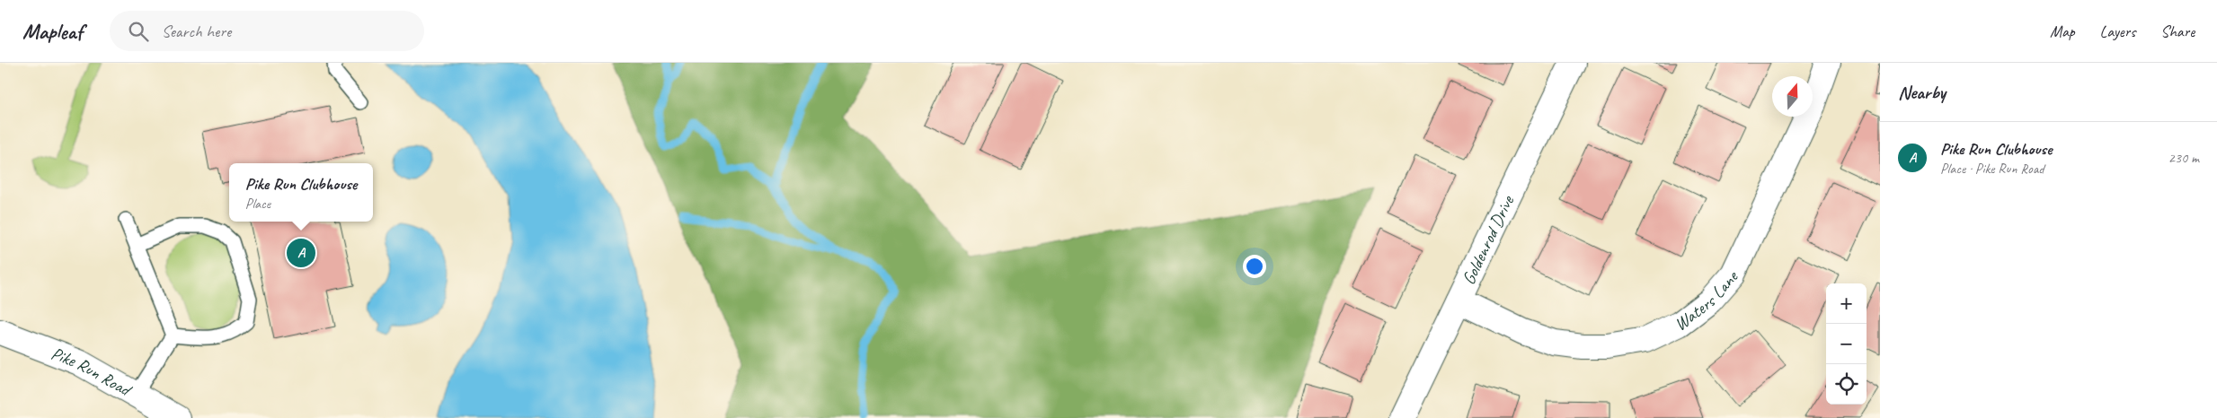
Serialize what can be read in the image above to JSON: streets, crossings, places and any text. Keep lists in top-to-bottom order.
{
  "streets": {
    "street": ["Goldenrod Drive", "Waters Lane", "Pike Run Road"]
  },
  "crossings": [
    ["Goldenrod Drive", "Waters Lane"]
  ],
  "north": "top",
  "page": {
    "header": "Mapleaf",
    "search": "Search here",
    "nav": ["Map", "Layers", "Share"],
    "heading": "Nearby",
    "list": [
      {
        "mark": "A",
        "name": "Pike Run Clubhouse",
        "note": "Place · Pike Run Road",
        "value": "230 m"
      }
    ],
    "popup": ["Pike Run Clubhouse", "Place"],
    "pins": "A",
    "map_buttons": ["+", "−"]
  }
}
